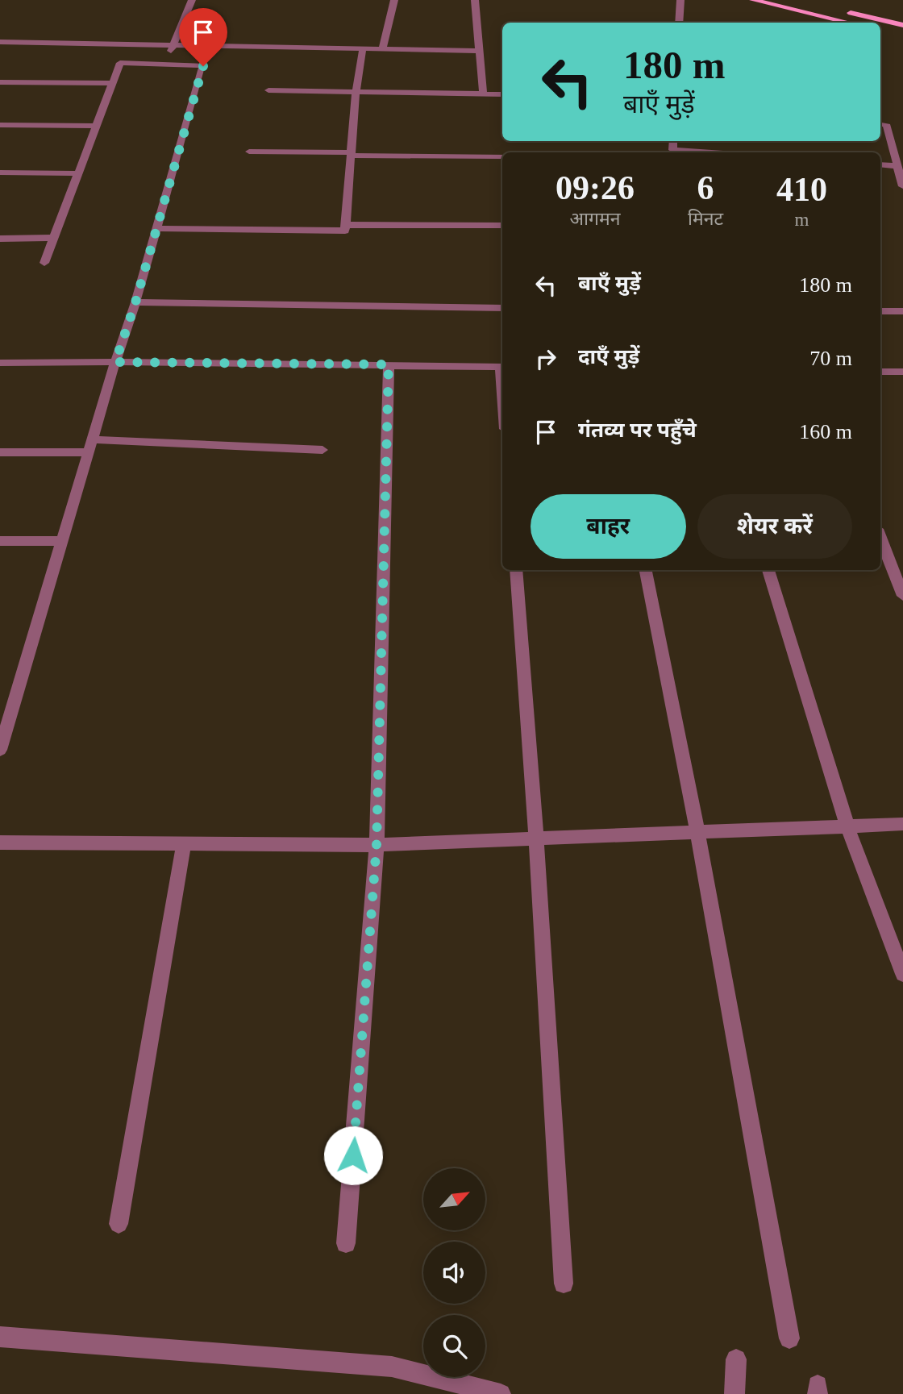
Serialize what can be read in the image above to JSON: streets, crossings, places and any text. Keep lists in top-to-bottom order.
{
  "north": "top right",
  "page": {
    "turn": ["180 m", "बाएँ मुड़ें"],
    "eta": [
      "09:26",
      "आगमन",
      "6",
      "मिनट",
      "410",
      "m"
    ],
    "list": [
      {
        "name": "बाएँ मुड़ें",
        "value": "180 m"
      },
      {
        "name": "दाएँ मुड़ें",
        "value": "70 m"
      },
      {
        "name": "गंतव्य पर पहुँचे",
        "value": "160 m"
      }
    ],
    "buttons": ["बाहर", "शेयर करें"]
  }
}
